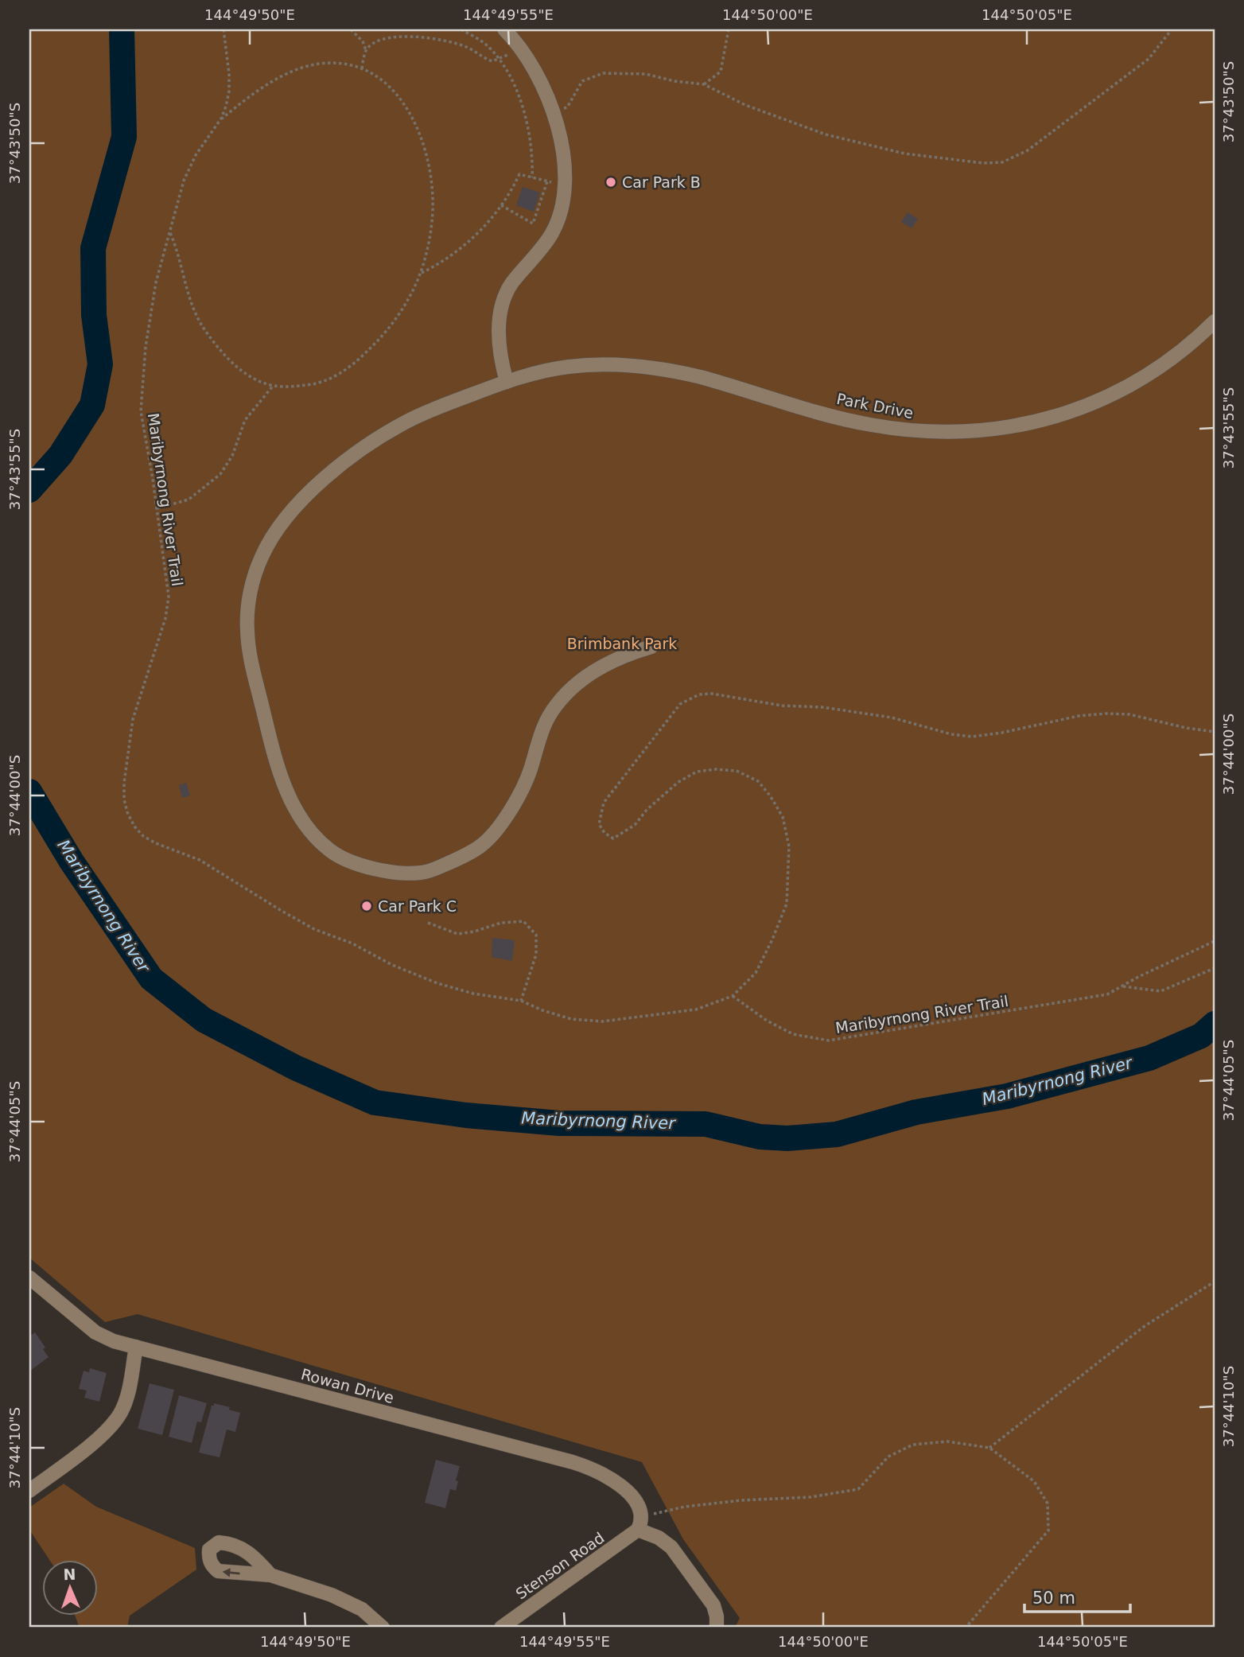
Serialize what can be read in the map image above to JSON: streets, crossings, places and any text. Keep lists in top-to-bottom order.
{
  "streets": {
    "street": ["Park Drive", "Rowan Drive", "Stenson Road"],
    "path": ["Maribyrnong River Trail"]
  },
  "crossings": [
    ["Rowan Drive", "Stenson Road"]
  ],
  "water": ["Maribyrnong River"],
  "parks": ["Brimbank Park"],
  "places": ["Car Park B", "Car Park C"],
  "scale_bar": "50 m",
  "north": "top",
  "coordinates": [
    "144°49'50\"E",
    "144°49'55\"E",
    "144°50'00\"E",
    "144°50'05\"E",
    "37°43'50\"S",
    "37°43'55\"S",
    "37°44'00\"S",
    "37°44'05\"S",
    "37°44'10\"S"
  ]
}
